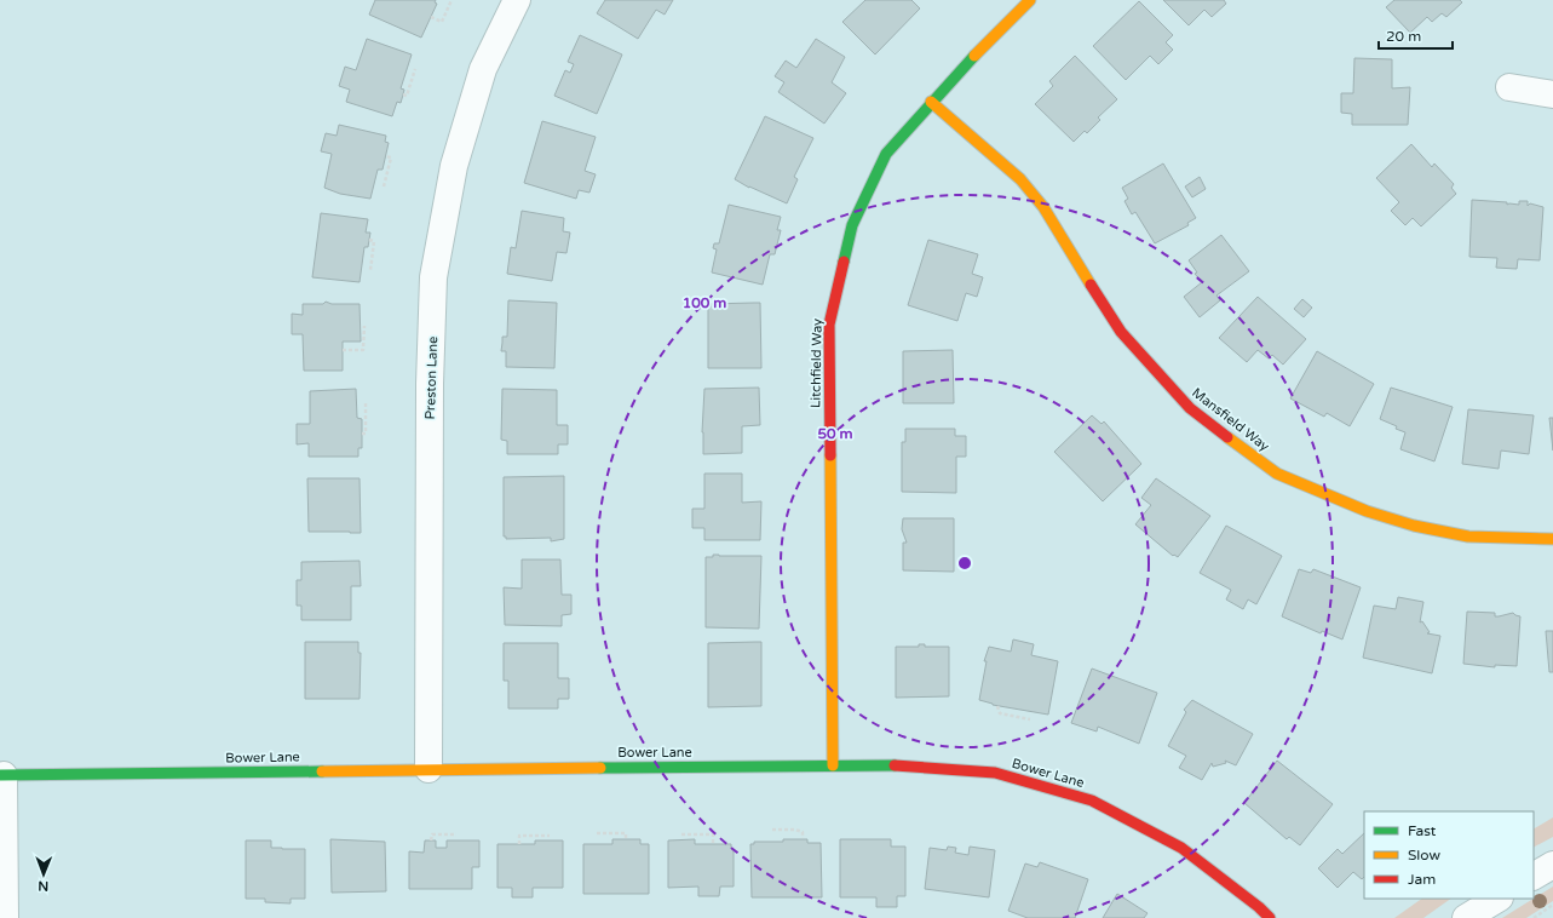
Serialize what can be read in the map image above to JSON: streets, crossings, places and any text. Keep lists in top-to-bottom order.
{
  "streets": {
    "street": [
      "Litchfield Way",
      "Preston Lane",
      "Mansfield Way",
      "Bower Lane"
    ]
  },
  "crossings": [
    ["Litchfield Way", "Mansfield Way"],
    ["Litchfield Way", "Bower Lane"],
    ["Preston Lane", "Bower Lane"]
  ],
  "legend": ["Fast", "Slow", "Jam"],
  "scale_bar": "20 m",
  "north": "bottom",
  "rings": ["100 m", "50 m"]
}
